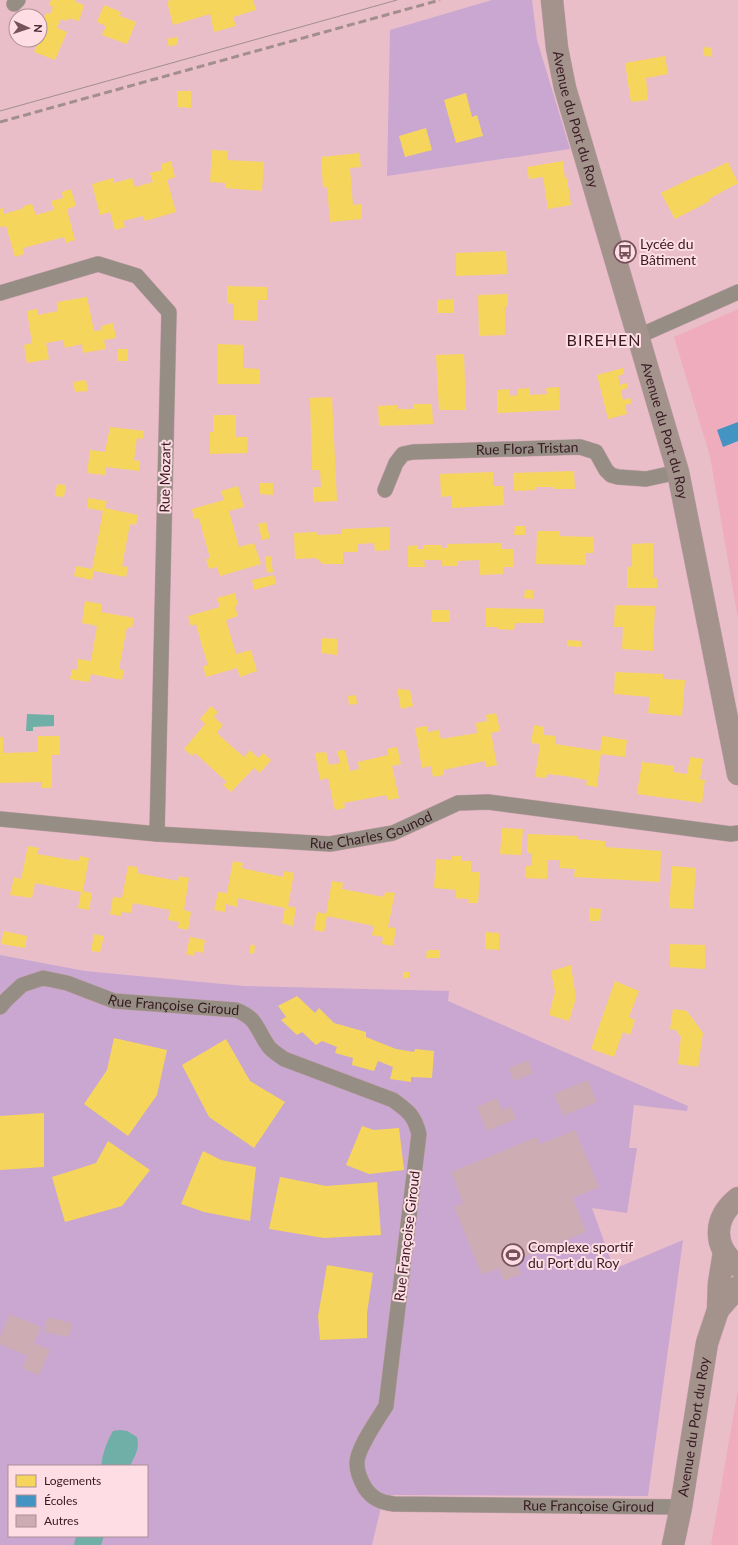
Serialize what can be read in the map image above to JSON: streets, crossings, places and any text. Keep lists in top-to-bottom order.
{
  "streets": {
    "street": [
      "Avenue du Port du Roy",
      "Rue Flora Tristan",
      "Rue Mozart",
      "Rue Charles Gounod",
      "Rue Françoise Giroud"
    ]
  },
  "crossings": [
    ["Avenue du Port du Roy", "Rue Flora Tristan"],
    ["Avenue du Port du Roy", "Rue Françoise Giroud"],
    ["Rue Mozart", "Rue Charles Gounod"]
  ],
  "districts": ["BIREHEN"],
  "places": {
    "bus stop": ["Lycée du Bâtiment"],
    "sports": ["Complexe sportif du Port du Roy"]
  },
  "legend": ["Logements", "Écoles", "Autres"],
  "north": "right"
}
